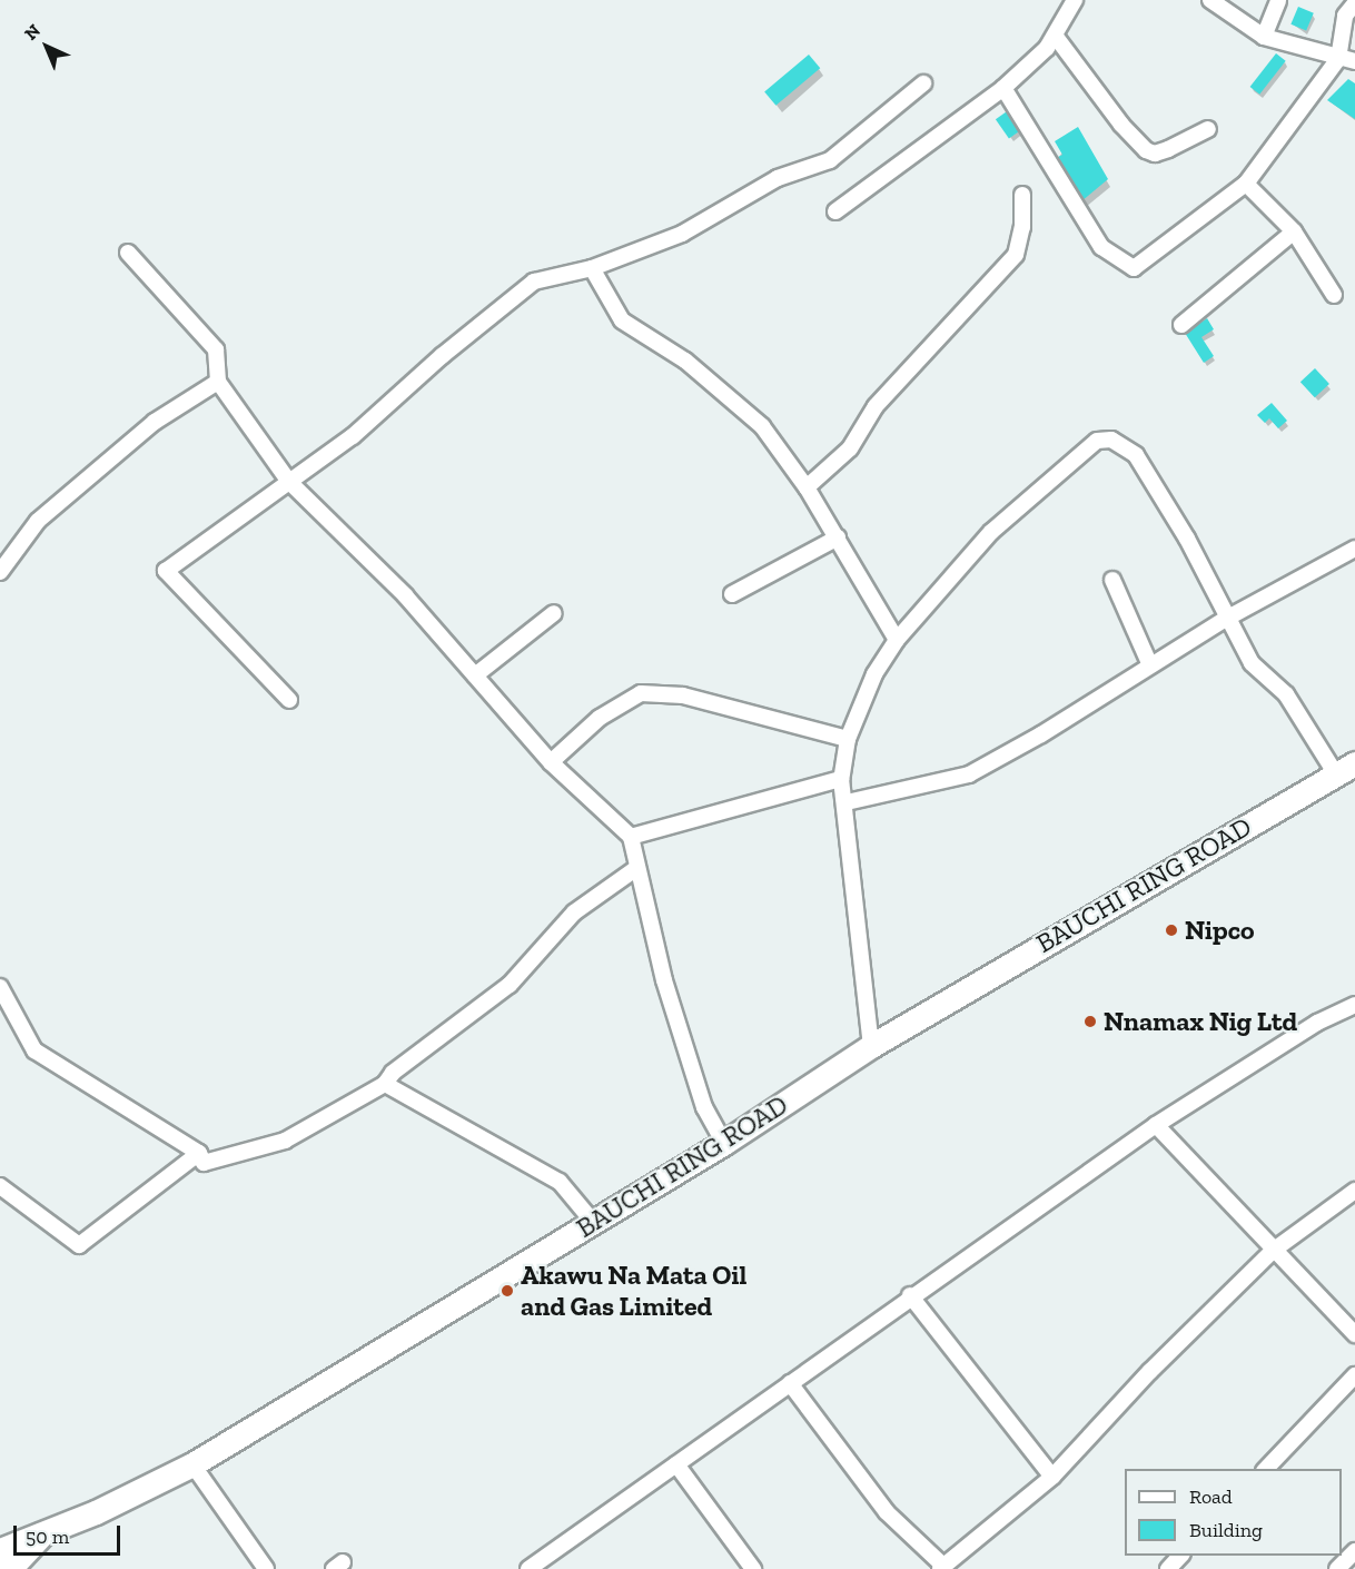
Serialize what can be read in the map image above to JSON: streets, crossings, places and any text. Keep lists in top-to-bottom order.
{
  "streets": {
    "main road": ["BAUCHI RING ROAD"]
  },
  "places": ["Nipco", "Nnamax Nig Ltd", "Akawu Na Mata Oil and Gas Limited"],
  "legend": ["Road", "Building"],
  "scale_bar": "50 m",
  "north": "top left"
}
